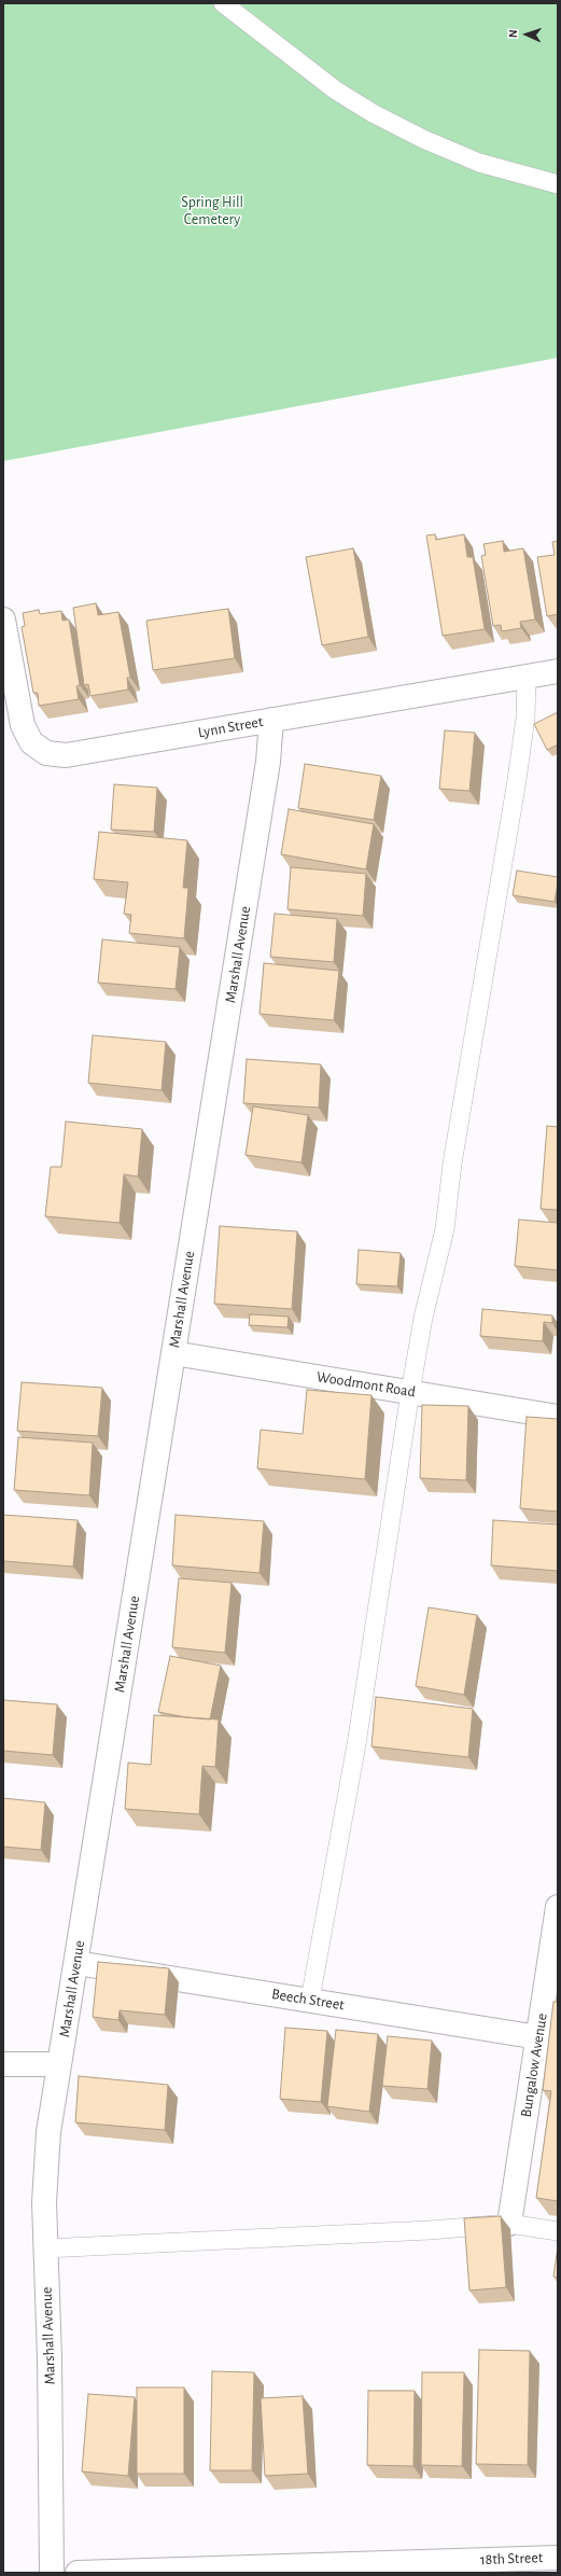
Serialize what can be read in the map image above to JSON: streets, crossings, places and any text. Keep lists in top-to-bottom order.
{
  "streets": {
    "street": [
      "Lynn Street",
      "Marshall Avenue",
      "Woodmont Road",
      "Beech Street",
      "Bungalow Avenue",
      "18th Street"
    ]
  },
  "crossings": [
    ["Lynn Street", "Marshall Avenue"],
    ["Marshall Avenue", "Woodmont Road"],
    ["Marshall Avenue", "Beech Street"],
    ["Beech Street", "Bungalow Avenue"]
  ],
  "parks": ["Spring Hill Cemetery"],
  "north": "left"
}
